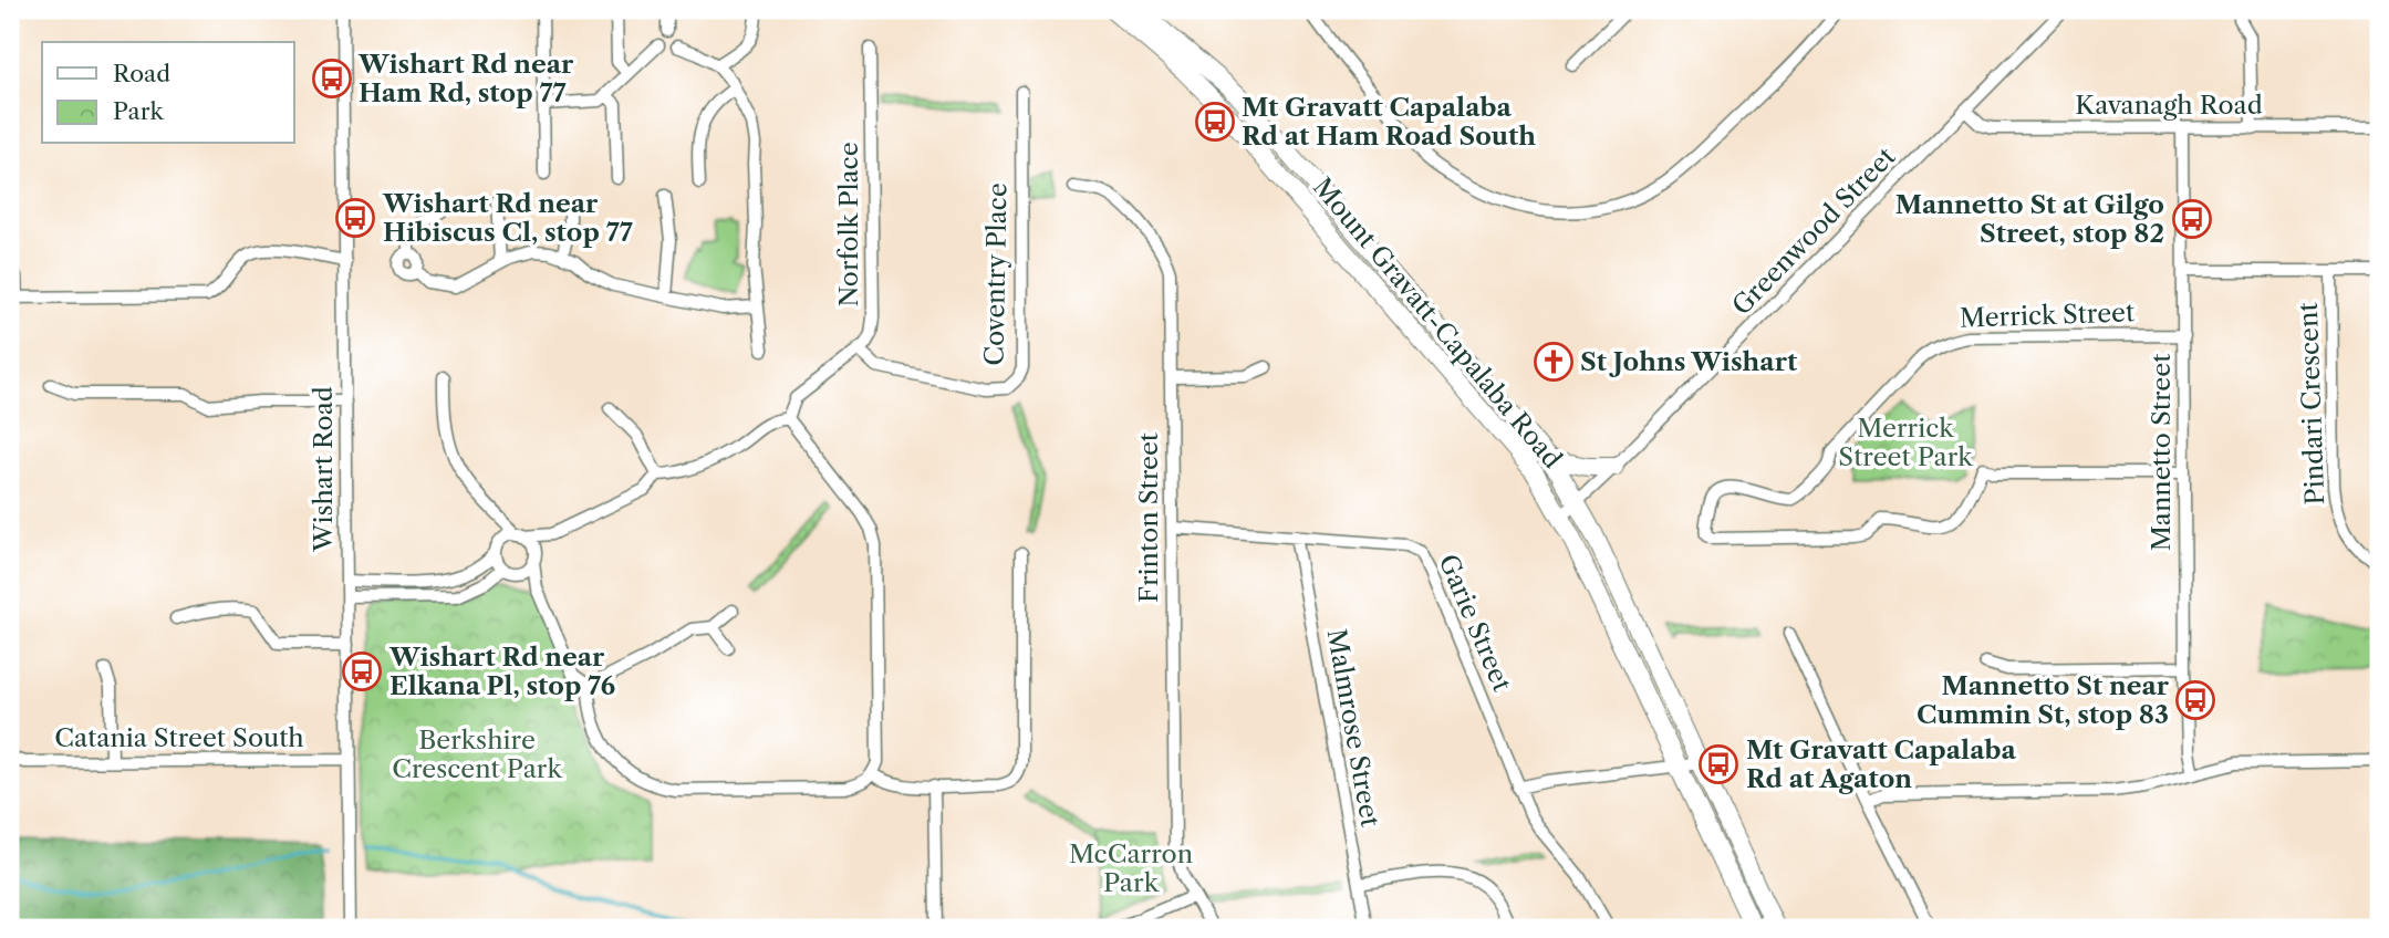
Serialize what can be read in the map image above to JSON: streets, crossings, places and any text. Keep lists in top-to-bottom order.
{
  "streets": {
    "highway": ["Mount Gravatt-Capalaba Road"],
    "street": [
      "Kavanagh Road",
      "Norfolk Place",
      "Greenwood Street",
      "Coventry Place",
      "Merrick Street",
      "Pindari Crescent",
      "Mannetto Street",
      "Wishart Road",
      "Frinton Street",
      "Garie Street",
      "Malmrose Street",
      "Catania Street South"
    ]
  },
  "crossings": [
    ["Kavanagh Road", "Greenwood Street"],
    ["Kavanagh Road", "Mannetto Street"],
    ["Norfolk Place", "Coventry Place"],
    ["Greenwood Street", "Mount Gravatt-Capalaba Road"],
    ["Merrick Street", "Mannetto Street"],
    ["Wishart Road", "Catania Street South"],
    ["Frinton Street", "Garie Street"],
    ["Garie Street", "Malmrose Street"]
  ],
  "parks": ["Merrick Street Park", "Berkshire Crescent Park", "McCarron Park"],
  "places": {
    "bus stop": [
      "Wishart Rd near Ham Rd, stop 77",
      "Mt Gravatt Capalaba Rd at Ham Road South",
      "Wishart Rd near Hibiscus Cl, stop 77",
      "Mannetto St at Gilgo Street, stop 82",
      "Wishart Rd near Elkana Pl, stop 76",
      "Mannetto St near Cummin St, stop 83",
      "Mt Gravatt Capalaba Rd at Agaton"
    ],
    "church": ["St Johns Wishart"]
  },
  "legend": ["Road", "Park"]
}
